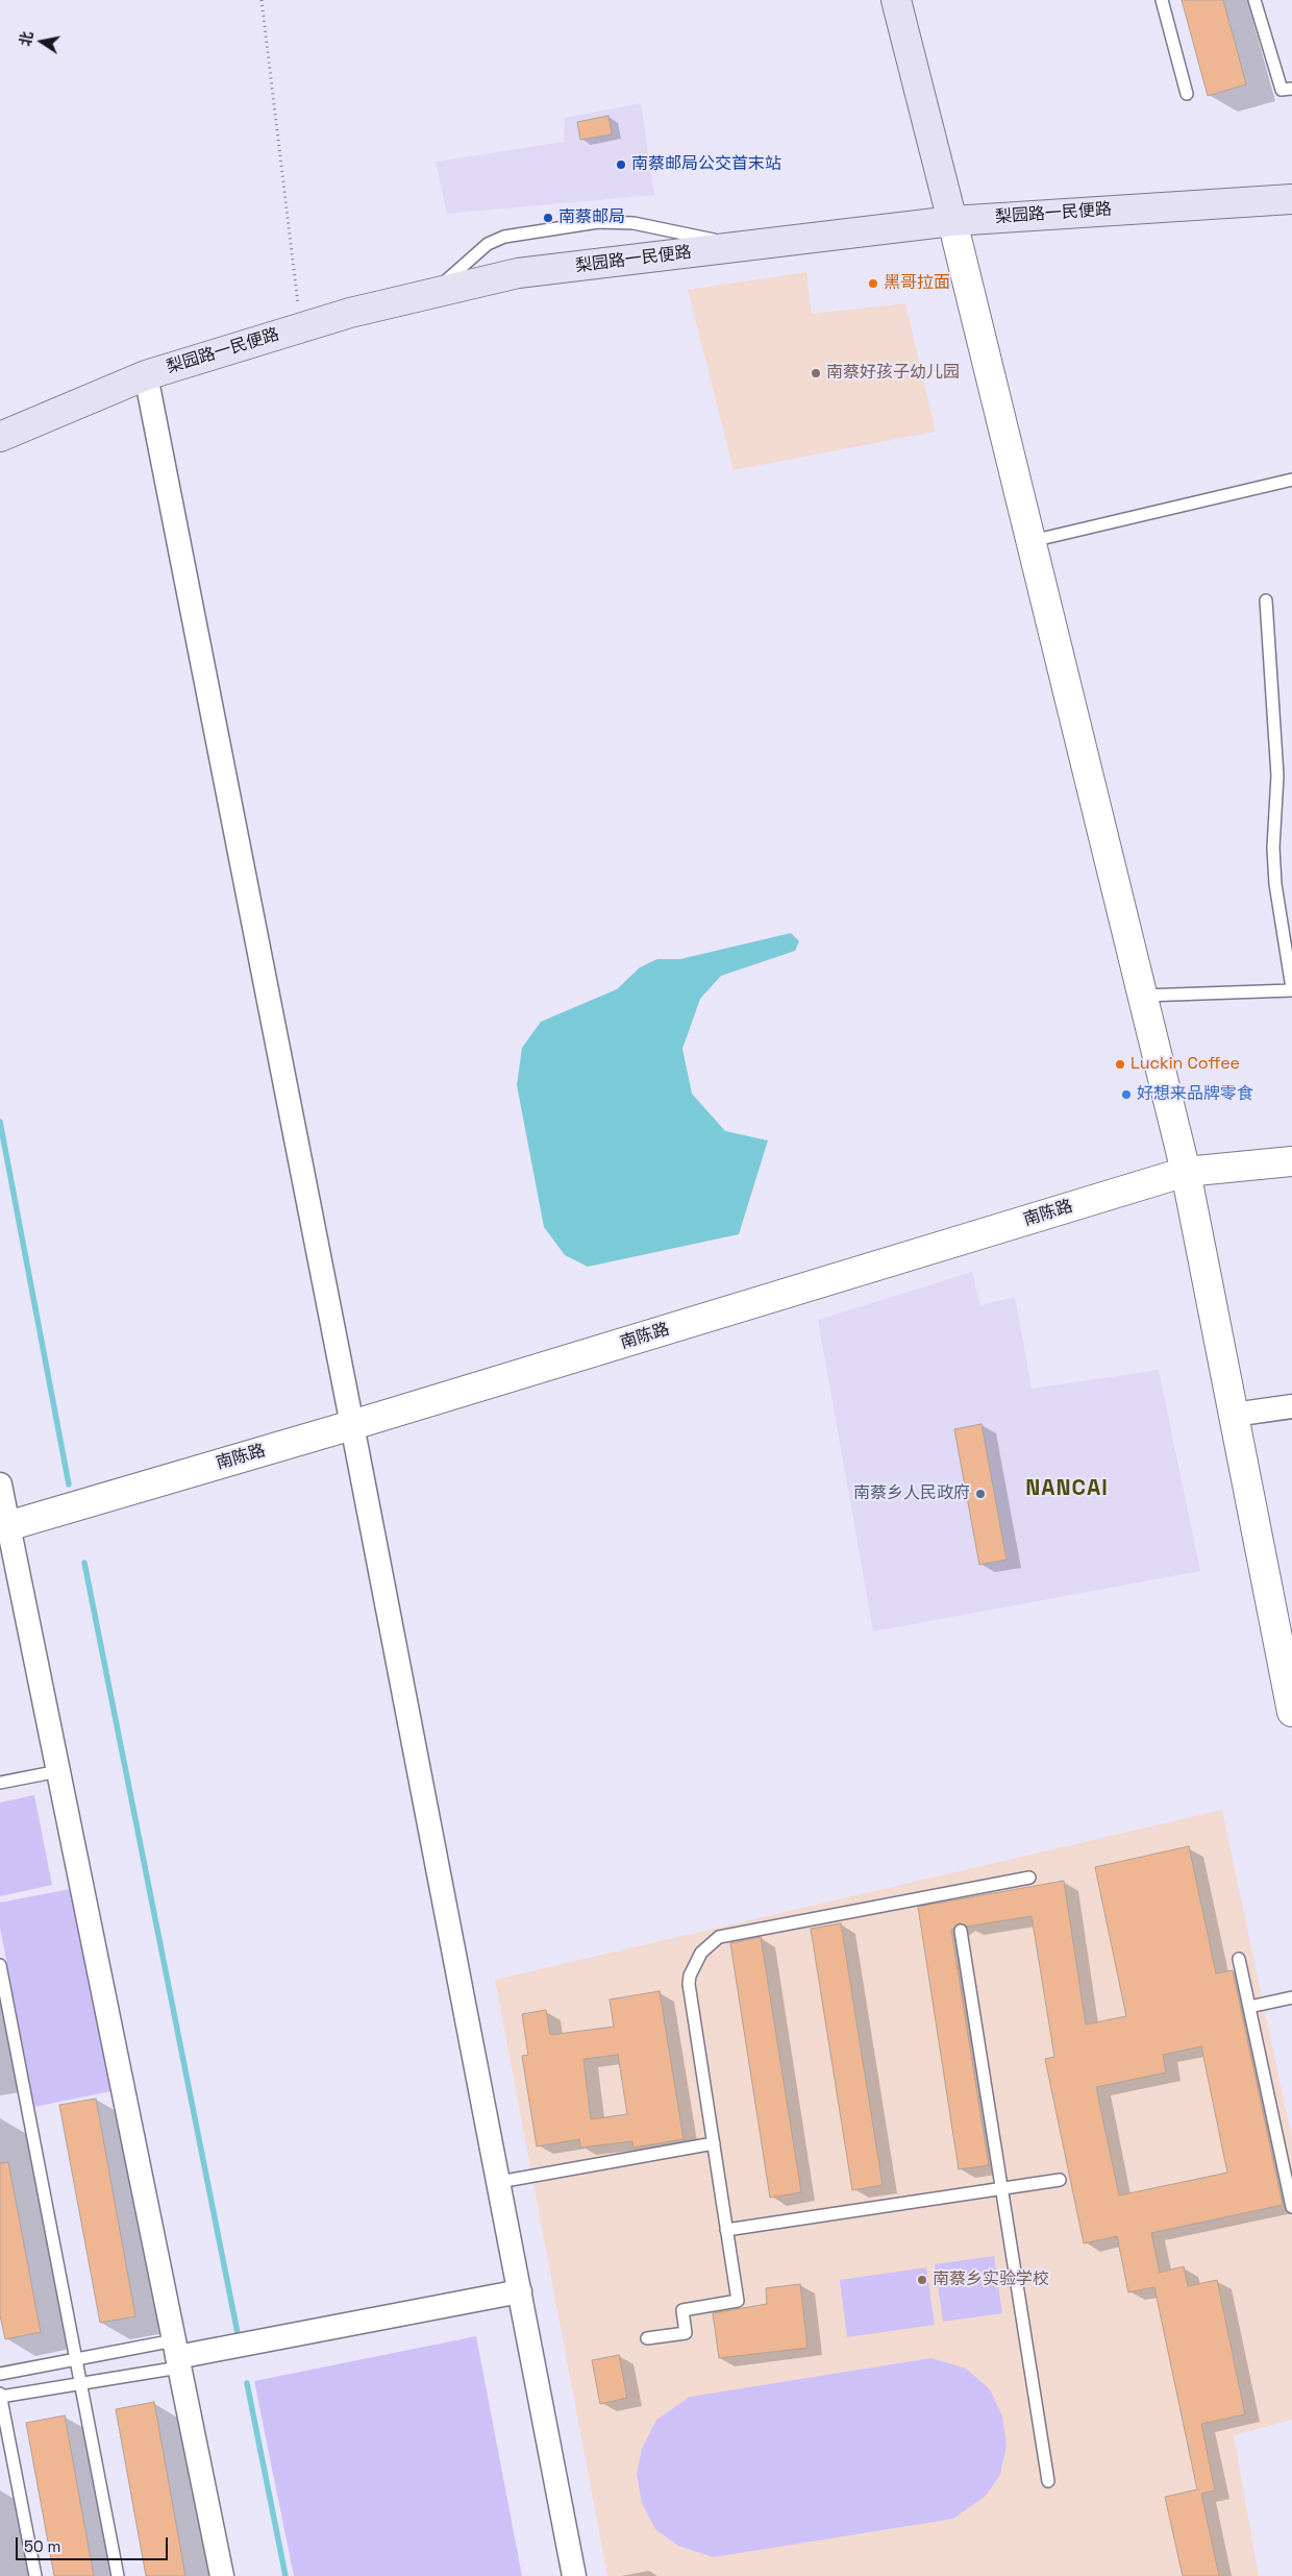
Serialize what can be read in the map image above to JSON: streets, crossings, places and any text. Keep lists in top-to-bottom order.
{
  "streets": {
    "main road": ["梨园路一民便路"],
    "street": ["南陈路"]
  },
  "districts": ["NANCAI"],
  "places": [
    "南蔡邮局公交首末站",
    "南蔡邮局",
    "黑哥拉面",
    "南蔡好孩子幼儿园",
    "Luckin Coffee",
    "好想来品牌零食",
    "南蔡乡人民政府",
    "南蔡乡实验学校"
  ],
  "scale_bar": "50 m",
  "north": "left"
}
